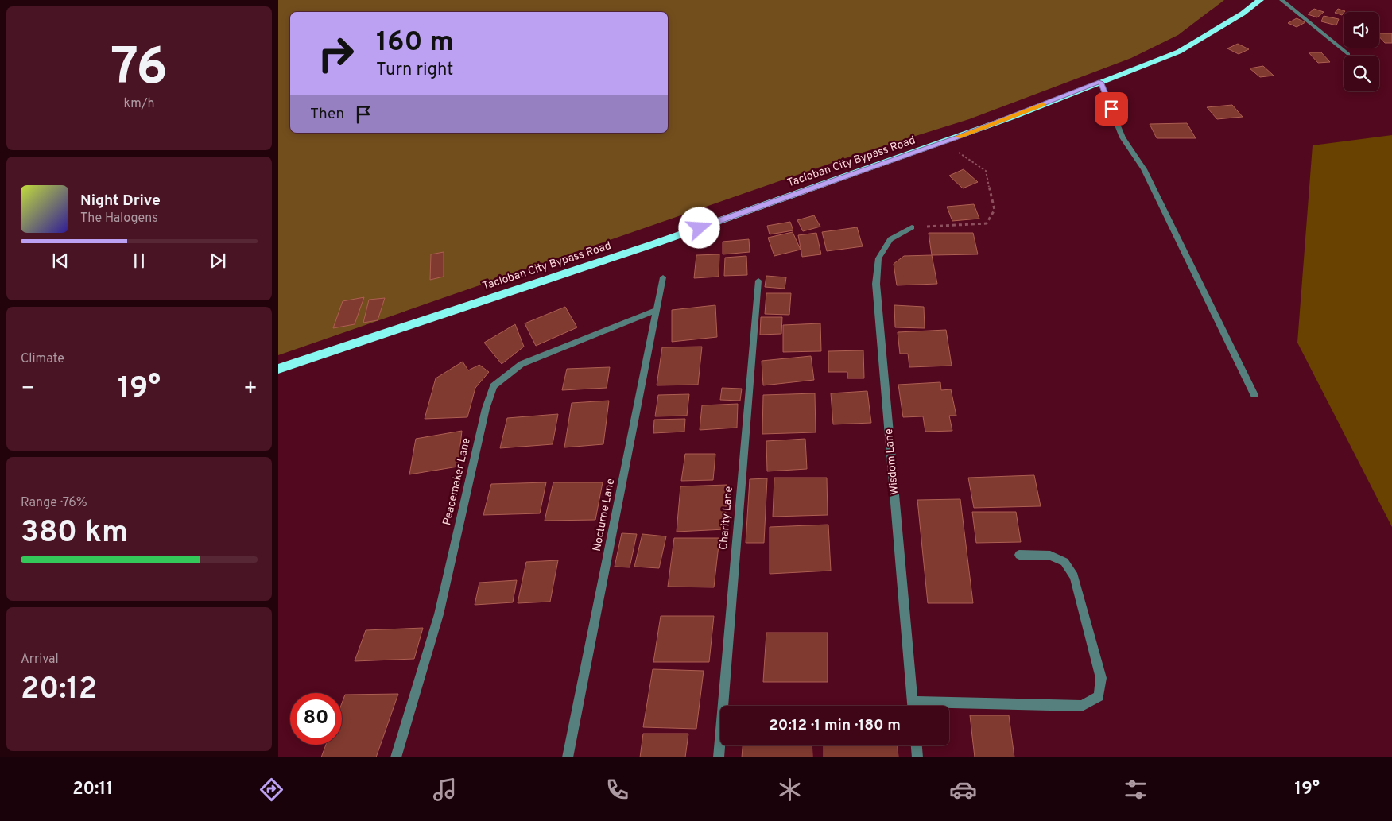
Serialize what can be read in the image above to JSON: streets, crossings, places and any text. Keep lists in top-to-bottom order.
{
  "streets": {
    "highway": ["Tacloban City Bypass Road"],
    "street": [
      "Wisdom Lane",
      "Peacemaker Lane",
      "Nocturne Lane",
      "Charity Lane"
    ]
  },
  "crossings": [
    ["Peacemaker Lane", "Nocturne Lane"]
  ],
  "page": {
    "tile": [
      ["76", "km/h"],
      "Climate",
      ["Range · 76%", "380 km"],
      ["Arrival", "20:12"]
    ],
    "turn": ["160 m", "Turn right"],
    "then": "Then",
    "song": ["Night Drive", "The Halogens"],
    "heat": ["−", "19°", "+"],
    "limit": "80",
    "trip": "20:12 · 1 min · 180 m",
    "tabs": ["20:11", "19°"]
  }
}
